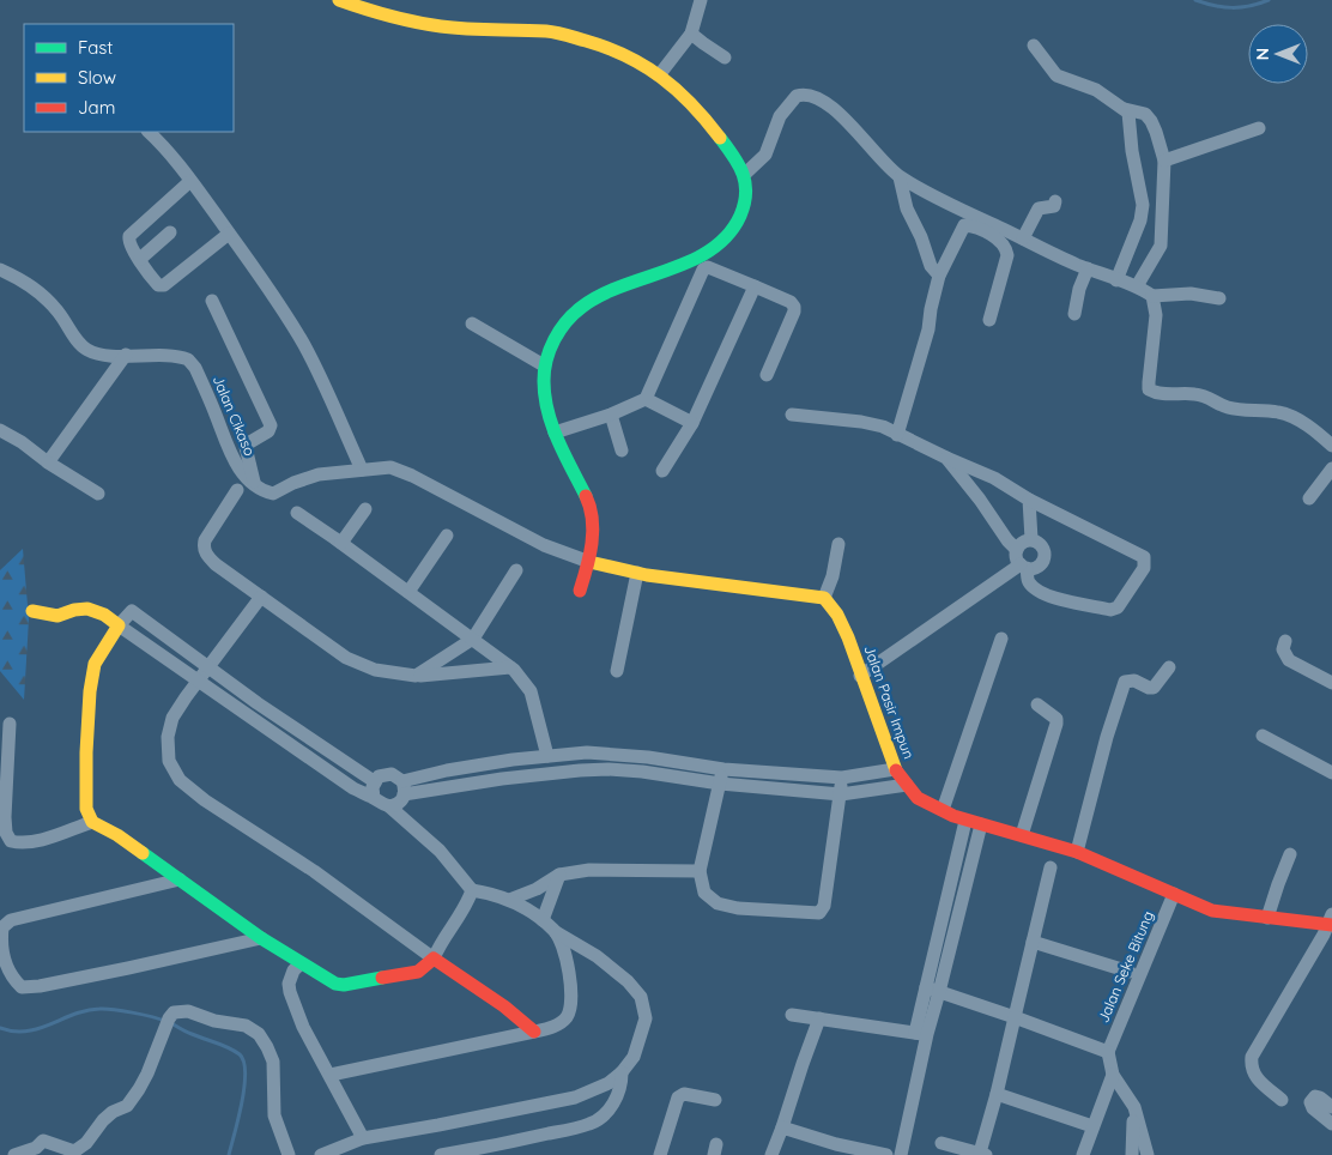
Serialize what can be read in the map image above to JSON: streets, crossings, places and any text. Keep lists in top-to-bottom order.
{
  "streets": {
    "street": ["Jalan Cikaso", "Jalan Pasir Impun", "Jalan Seke Bitung"]
  },
  "crossings": [
    ["Jalan Pasir Impun", "Jalan Seke Bitung"]
  ],
  "legend": ["Fast", "Slow", "Jam"],
  "north": "left"
}
